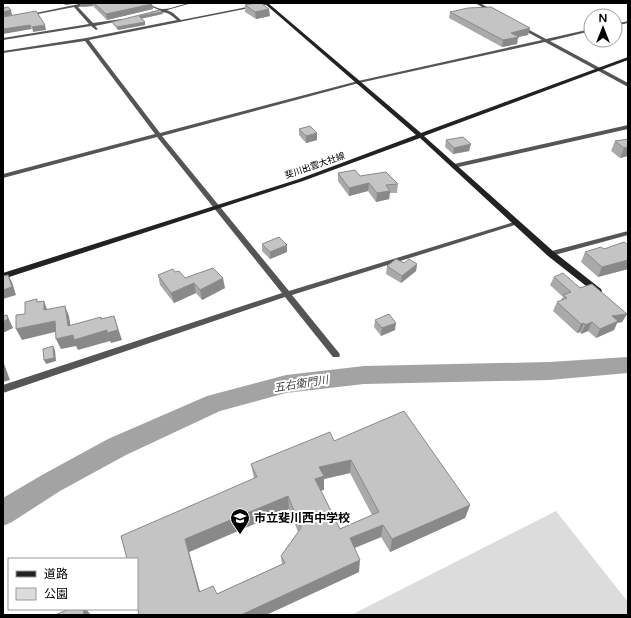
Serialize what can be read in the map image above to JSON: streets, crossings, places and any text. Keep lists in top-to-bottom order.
{
  "streets": {
    "main road": ["斐川出雲大社線"]
  },
  "water": ["五右衛門川"],
  "places": {
    "school or university": ["市立斐川西中学校"]
  },
  "legend": ["道路", "公園"],
  "north": "top"
}
